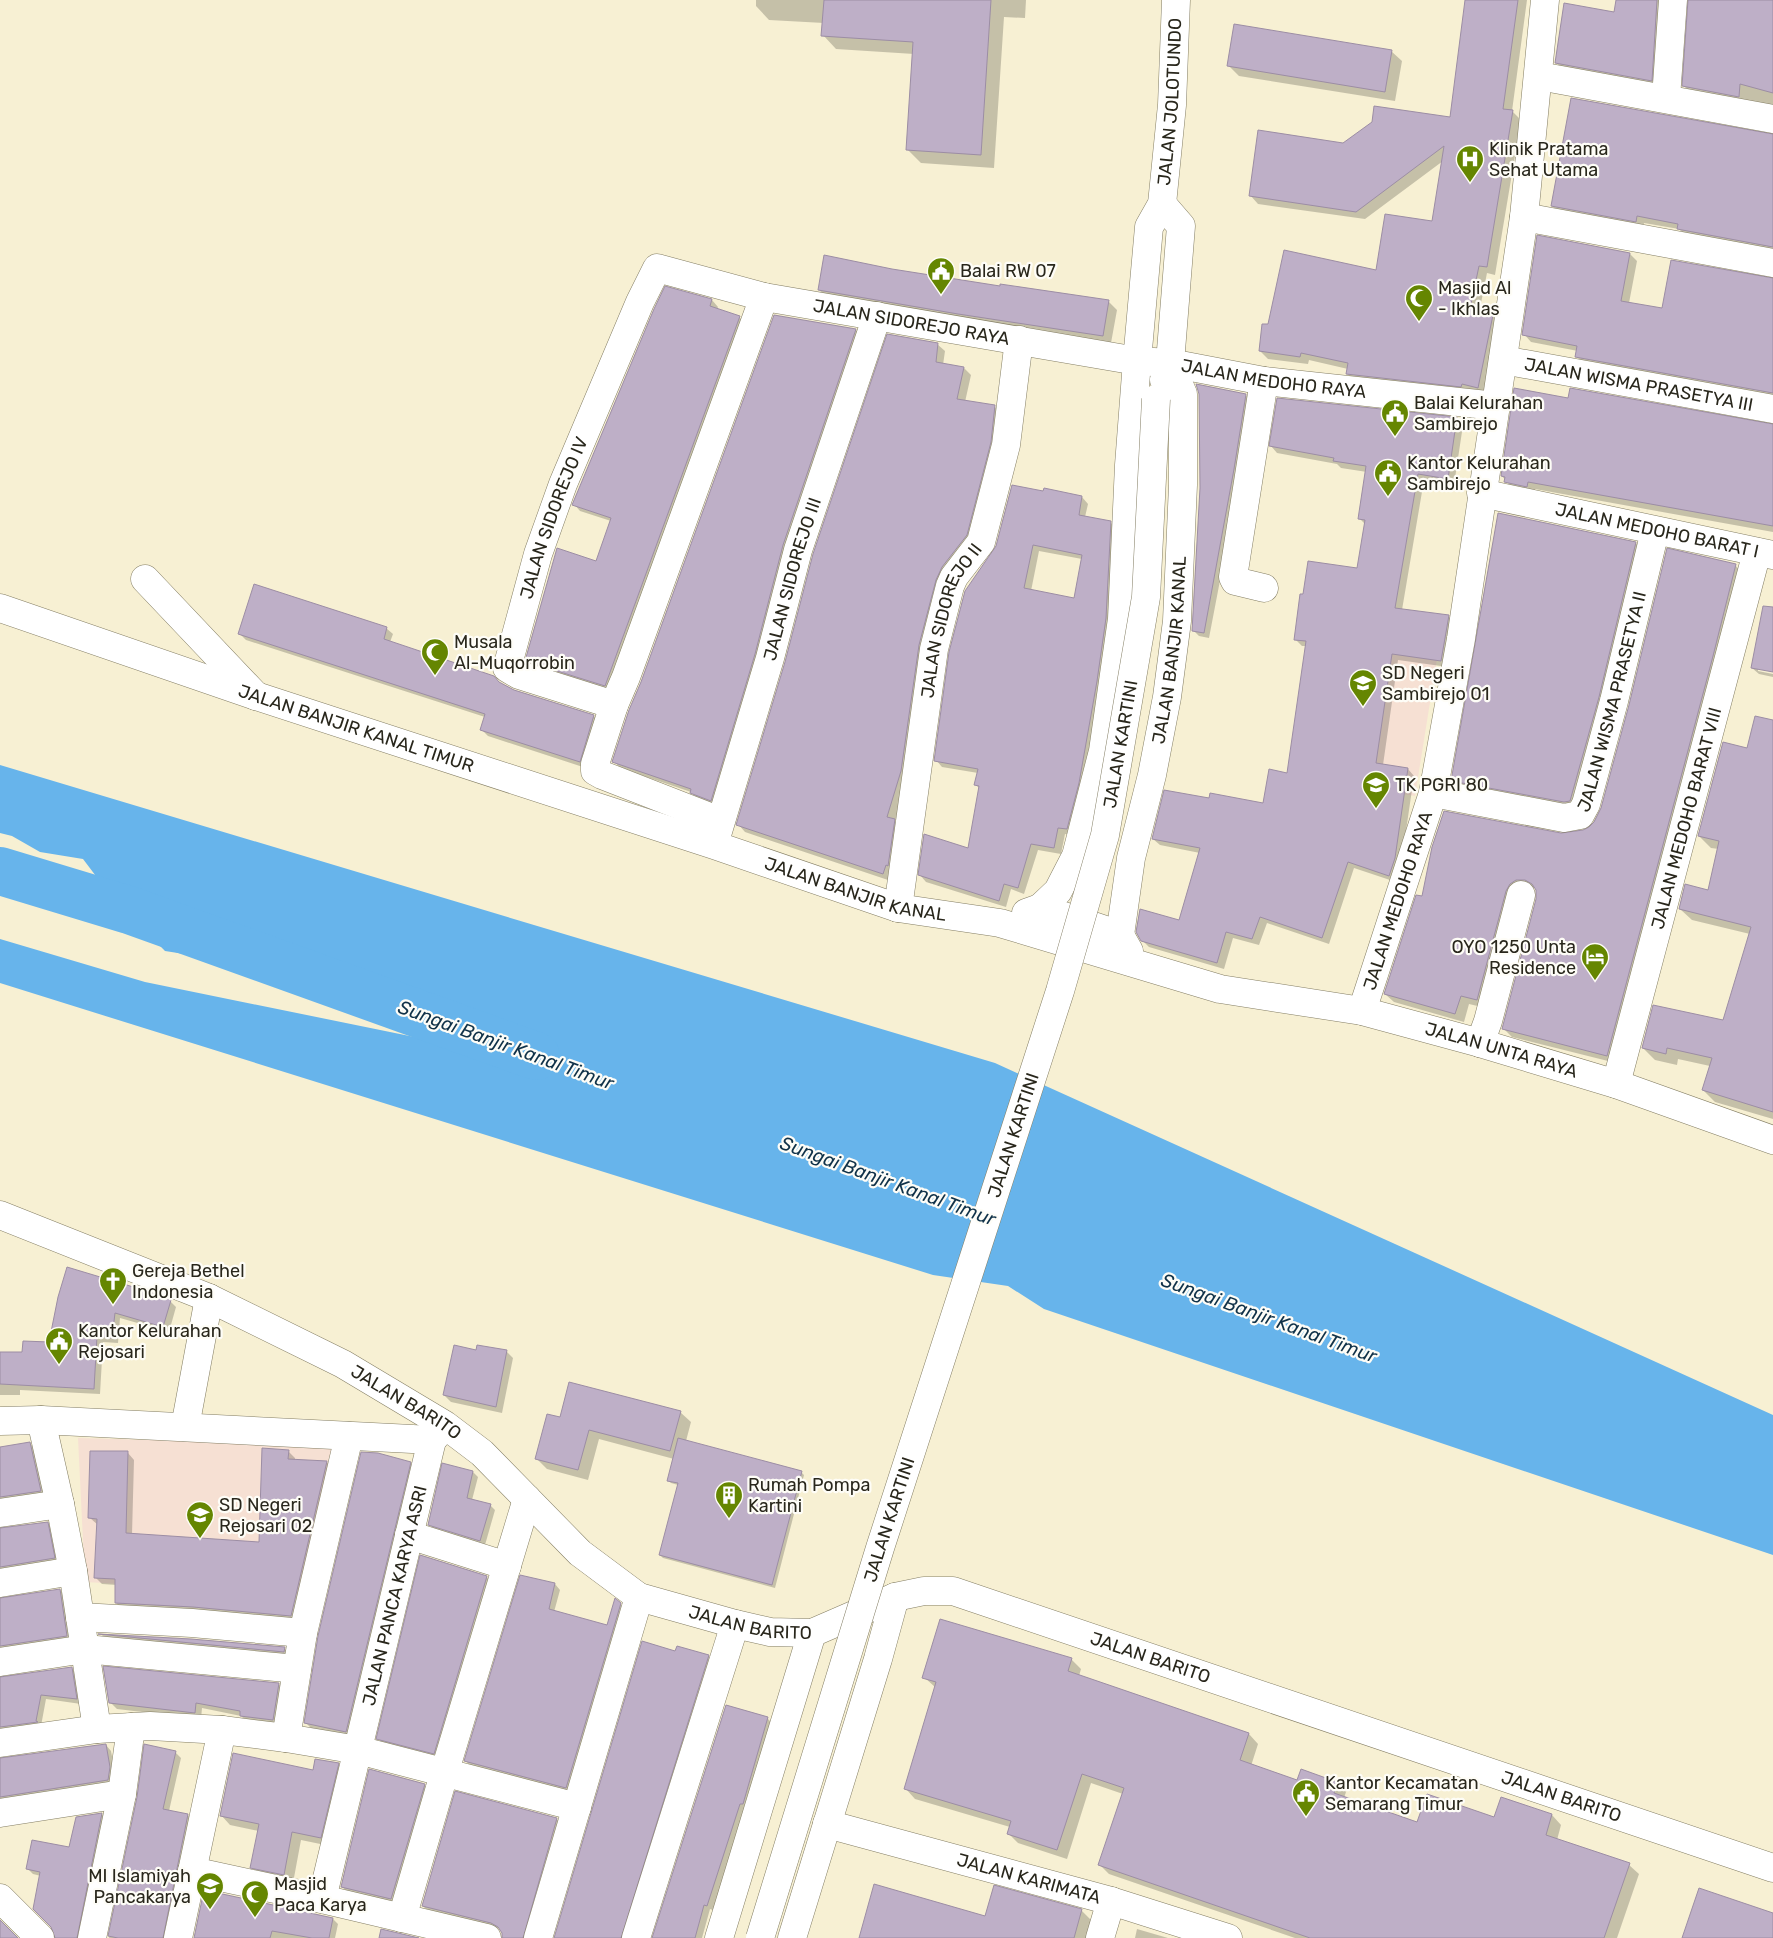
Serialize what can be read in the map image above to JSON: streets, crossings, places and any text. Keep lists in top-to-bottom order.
{
  "streets": {
    "street": [
      "JALAN JOLOTUNDO",
      "JALAN SIDOREJO RAYA",
      "JALAN MEDOHO RAYA",
      "JALAN WISMA PRASETYA III",
      "JALAN SIDOREJO IV",
      "JALAN MEDOHO BARAT I",
      "JALAN SIDOREJO III",
      "JALAN SIDOREJO II",
      "JALAN BANJIR KANAL",
      "JALAN WISMA PRASETYA II",
      "JALAN BANJIR KANAL TIMUR",
      "JALAN KARTINI",
      "JALAN MEDOHO BARAT VIII",
      "JALAN UNTA RAYA",
      "JALAN BARITO",
      "JALAN PANCA KARYA ASRI",
      "JALAN KARIMATA"
    ]
  },
  "crossings": [
    ["JALAN JOLOTUNDO", "JALAN SIDOREJO RAYA"],
    ["JALAN JOLOTUNDO", "JALAN MEDOHO RAYA"],
    ["JALAN JOLOTUNDO", "JALAN BANJIR KANAL"],
    ["JALAN SIDOREJO RAYA", "JALAN MEDOHO RAYA"],
    ["JALAN SIDOREJO RAYA", "JALAN SIDOREJO IV"],
    ["JALAN SIDOREJO RAYA", "JALAN SIDOREJO III"],
    ["JALAN SIDOREJO RAYA", "JALAN SIDOREJO II"],
    ["JALAN SIDOREJO RAYA", "JALAN BANJIR KANAL"],
    ["JALAN MEDOHO RAYA", "JALAN WISMA PRASETYA III"],
    ["JALAN MEDOHO RAYA", "JALAN MEDOHO BARAT I"],
    ["JALAN MEDOHO RAYA", "JALAN BANJIR KANAL"],
    ["JALAN MEDOHO RAYA", "JALAN WISMA PRASETYA II"],
    ["JALAN MEDOHO RAYA", "JALAN UNTA RAYA"],
    ["JALAN MEDOHO BARAT I", "JALAN WISMA PRASETYA II"],
    ["JALAN MEDOHO BARAT I", "JALAN MEDOHO BARAT VIII"],
    ["JALAN SIDOREJO III", "JALAN BANJIR KANAL"],
    ["JALAN SIDOREJO III", "JALAN BANJIR KANAL TIMUR"],
    ["JALAN SIDOREJO II", "JALAN BANJIR KANAL"],
    ["JALAN BANJIR KANAL", "JALAN BANJIR KANAL TIMUR"],
    ["JALAN BANJIR KANAL", "JALAN UNTA RAYA"],
    ["JALAN KARTINI", "JALAN BARITO"],
    ["JALAN KARTINI", "JALAN KARIMATA"],
    ["JALAN MEDOHO BARAT VIII", "JALAN UNTA RAYA"],
    ["JALAN BARITO", "JALAN PANCA KARYA ASRI"]
  ],
  "water": ["Sungai Banjir Kanal Timur"],
  "places": {
    "hospital": ["Klinik Pratama Sehat Utama"],
    "public building": [
      "Balai RW 07",
      "Balai Kelurahan Sambirejo",
      "Kantor Kelurahan Sambirejo",
      "Kantor Kelurahan Rejosari",
      "Kantor Kecamatan Semarang Timur"
    ],
    "mosque": ["Masjid Al - Ikhlas", "Musala Al-Muqorrobin", "Masjid Paca Karya"],
    "school or university": [
      "SD Negeri Sambirejo 01",
      "TK PGRI 80",
      "SD Negeri Rejosari 02",
      "MI Islamiyah Pancakarya"
    ],
    "hotel": ["OYO 1250 Unta Residence"],
    "church": ["Gereja Bethel Indonesia"],
    "building": ["Rumah Pompa Kartini"]
  }
}
